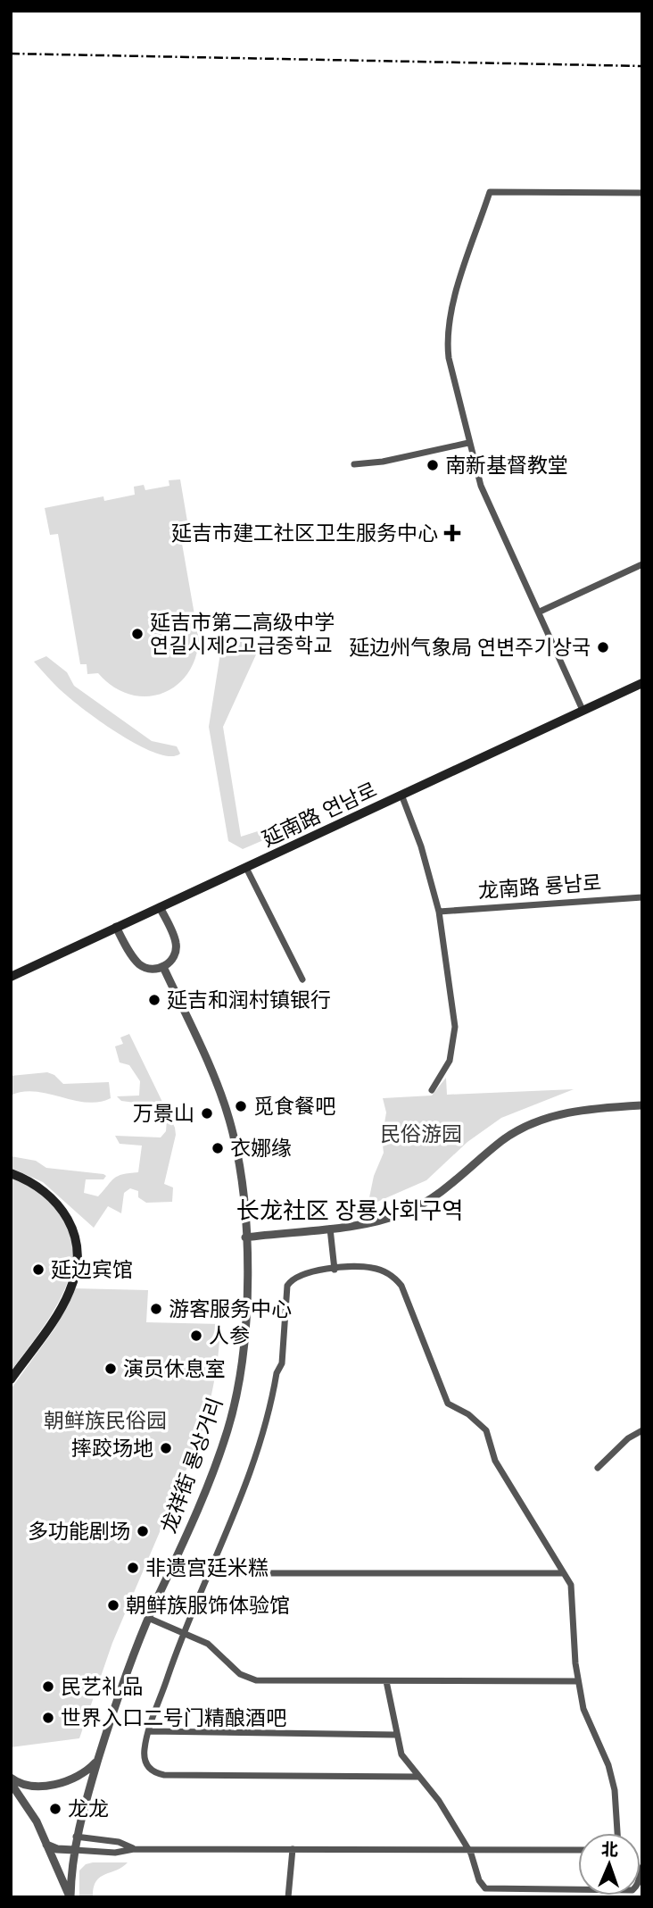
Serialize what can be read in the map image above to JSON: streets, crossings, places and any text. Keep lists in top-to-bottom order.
{
  "streets": {
    "main road": ["延南路 연남로"],
    "street": ["龙南路 룡남로", "龙祥街 룡상거리"]
  },
  "districts": ["长龙社区 장룡사회구역"],
  "parks": ["民俗游园", "朝鲜族民俗园"],
  "places": {
    "other": [
      "南新基督教堂",
      "延吉市第二高级中学 연길시제2고급중학교",
      "延边州气象局 연변주기상국",
      "延吉和润村镇银行",
      "觅食餐吧",
      "万景山",
      "衣娜缘",
      "延边宾馆",
      "游客服务中心",
      "人参",
      "演员休息室",
      "摔跤场地",
      "多功能剧场",
      "非遗宫廷米糕",
      "朝鲜族服饰体验馆",
      "民艺礼品",
      "世界入口二号门精酿酒吧",
      "龙龙"
    ],
    "health": ["延吉市建工社区卫生服务中心"]
  },
  "north": "top"
}
